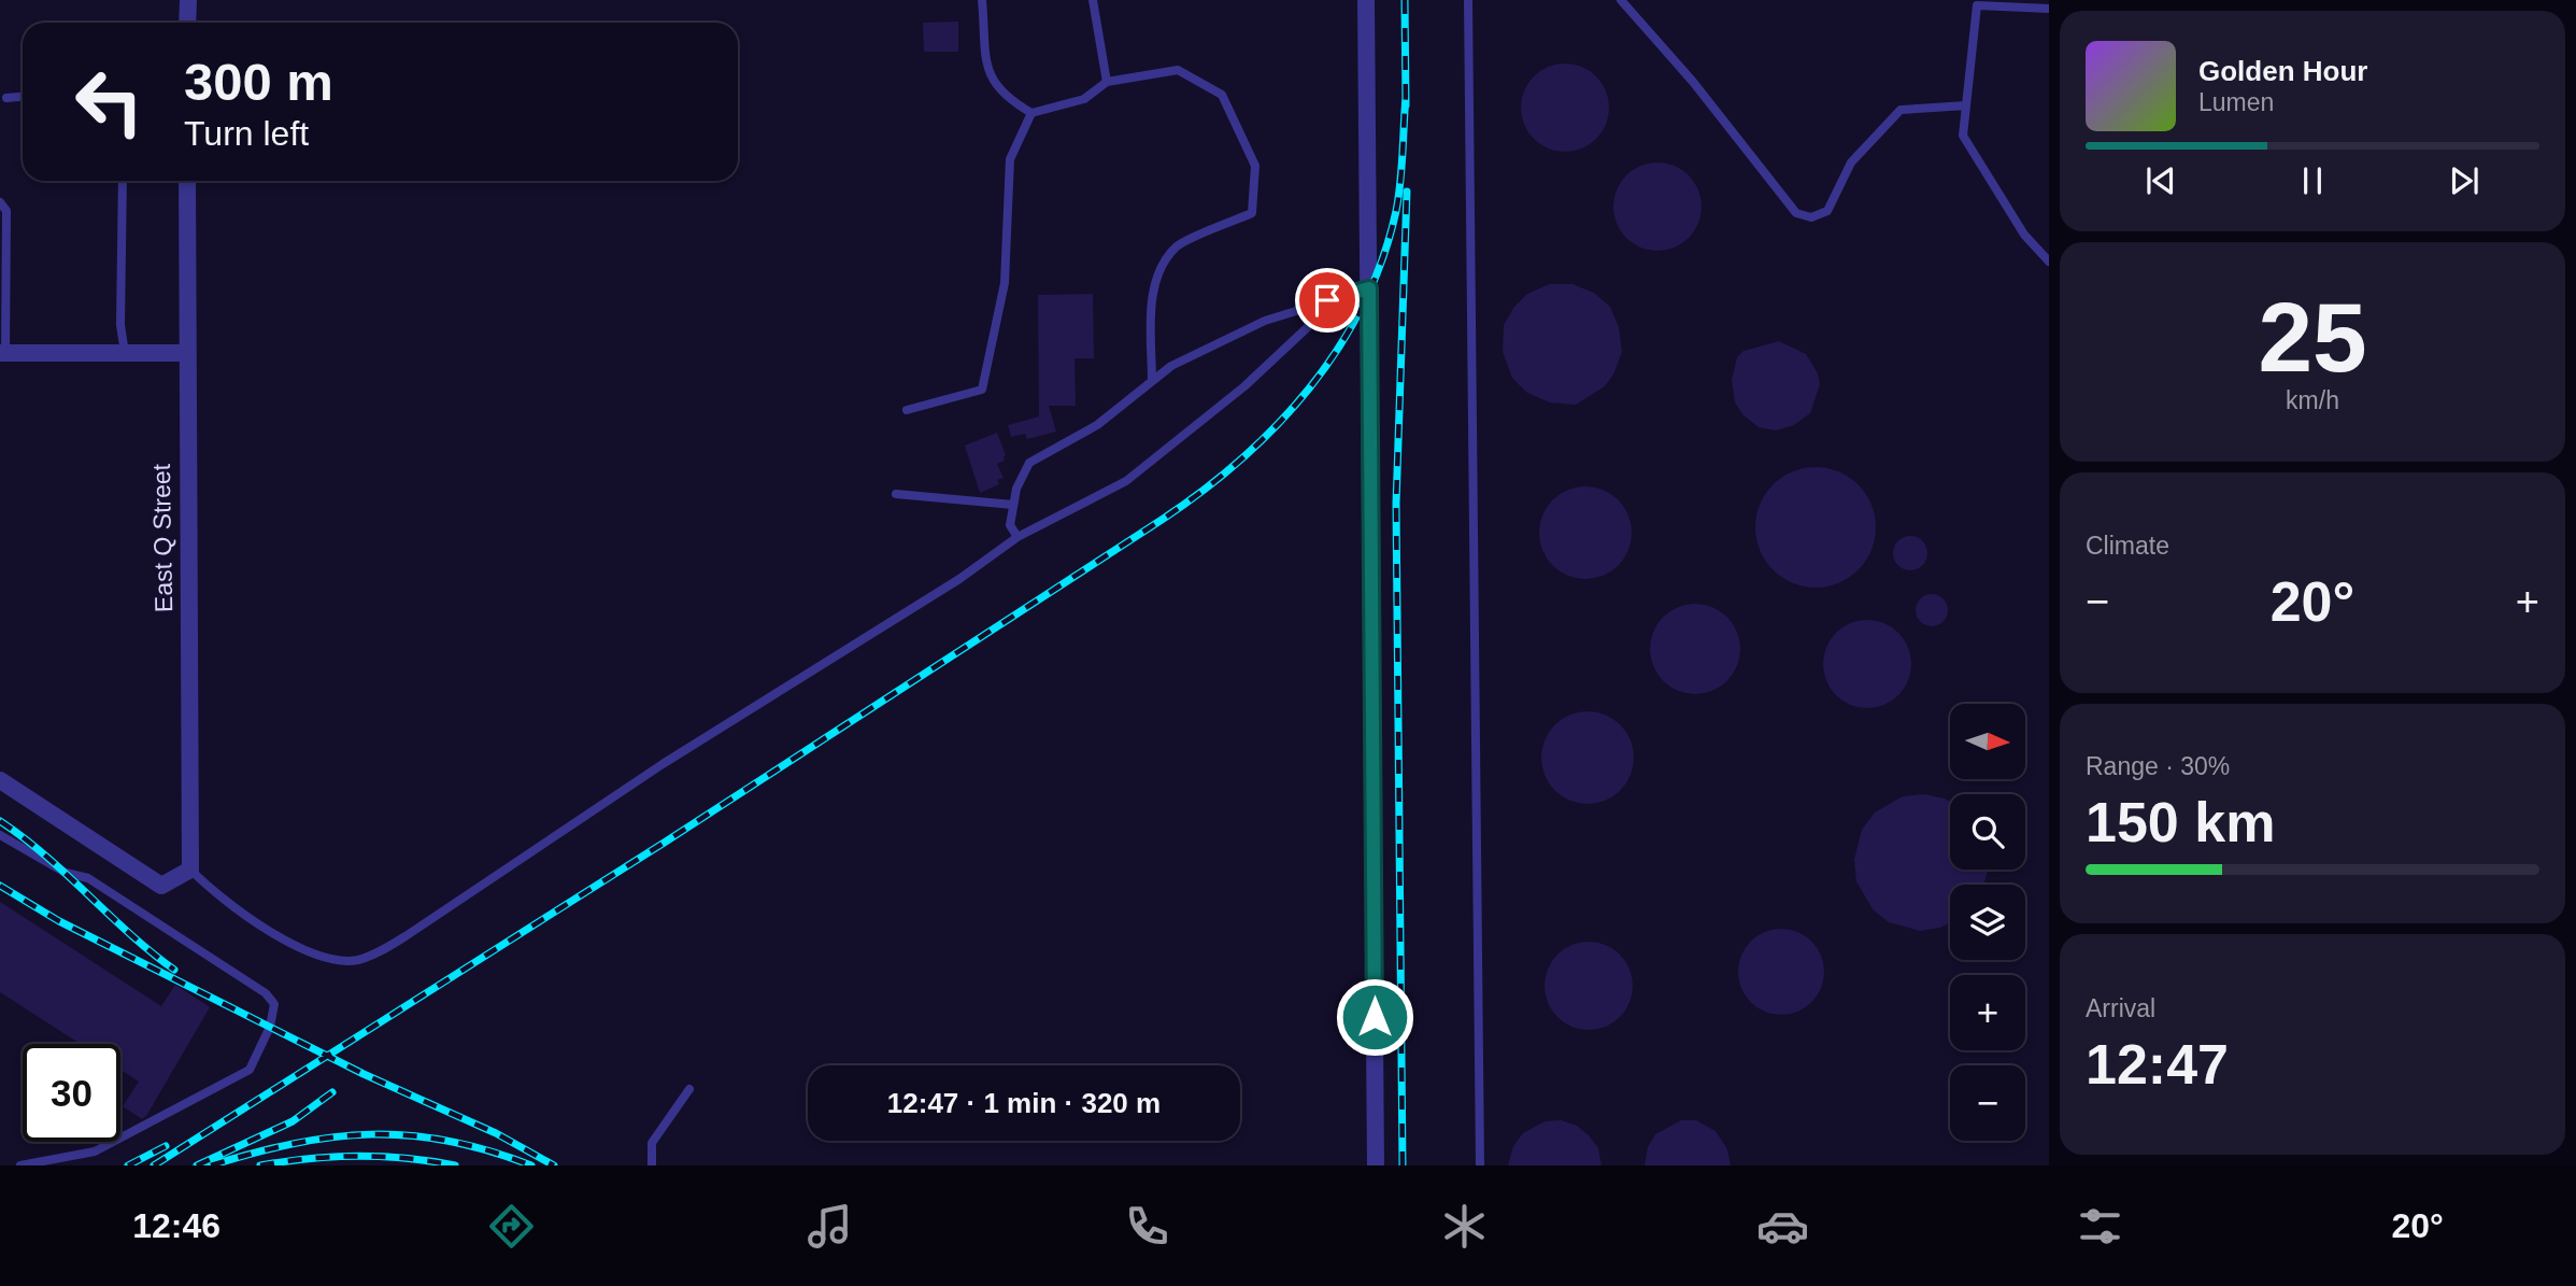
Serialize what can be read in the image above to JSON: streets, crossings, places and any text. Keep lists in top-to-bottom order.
{
  "streets": {
    "street": ["East Q Street"]
  },
  "north": "right",
  "page": {
    "turn": ["300 m", "Turn left"],
    "song": ["Golden Hour", "Lumen"],
    "tile": [
      ["25", "km/h"],
      "Climate",
      ["Range · 30%", "150 km"],
      ["Arrival", "12:47"]
    ],
    "heat": ["−", "20°", "+"],
    "map_buttons": ["+", "−"],
    "limit": "30",
    "trip": "12:47 · 1 min · 320 m",
    "tabs": ["12:46", "20°"]
  }
}
